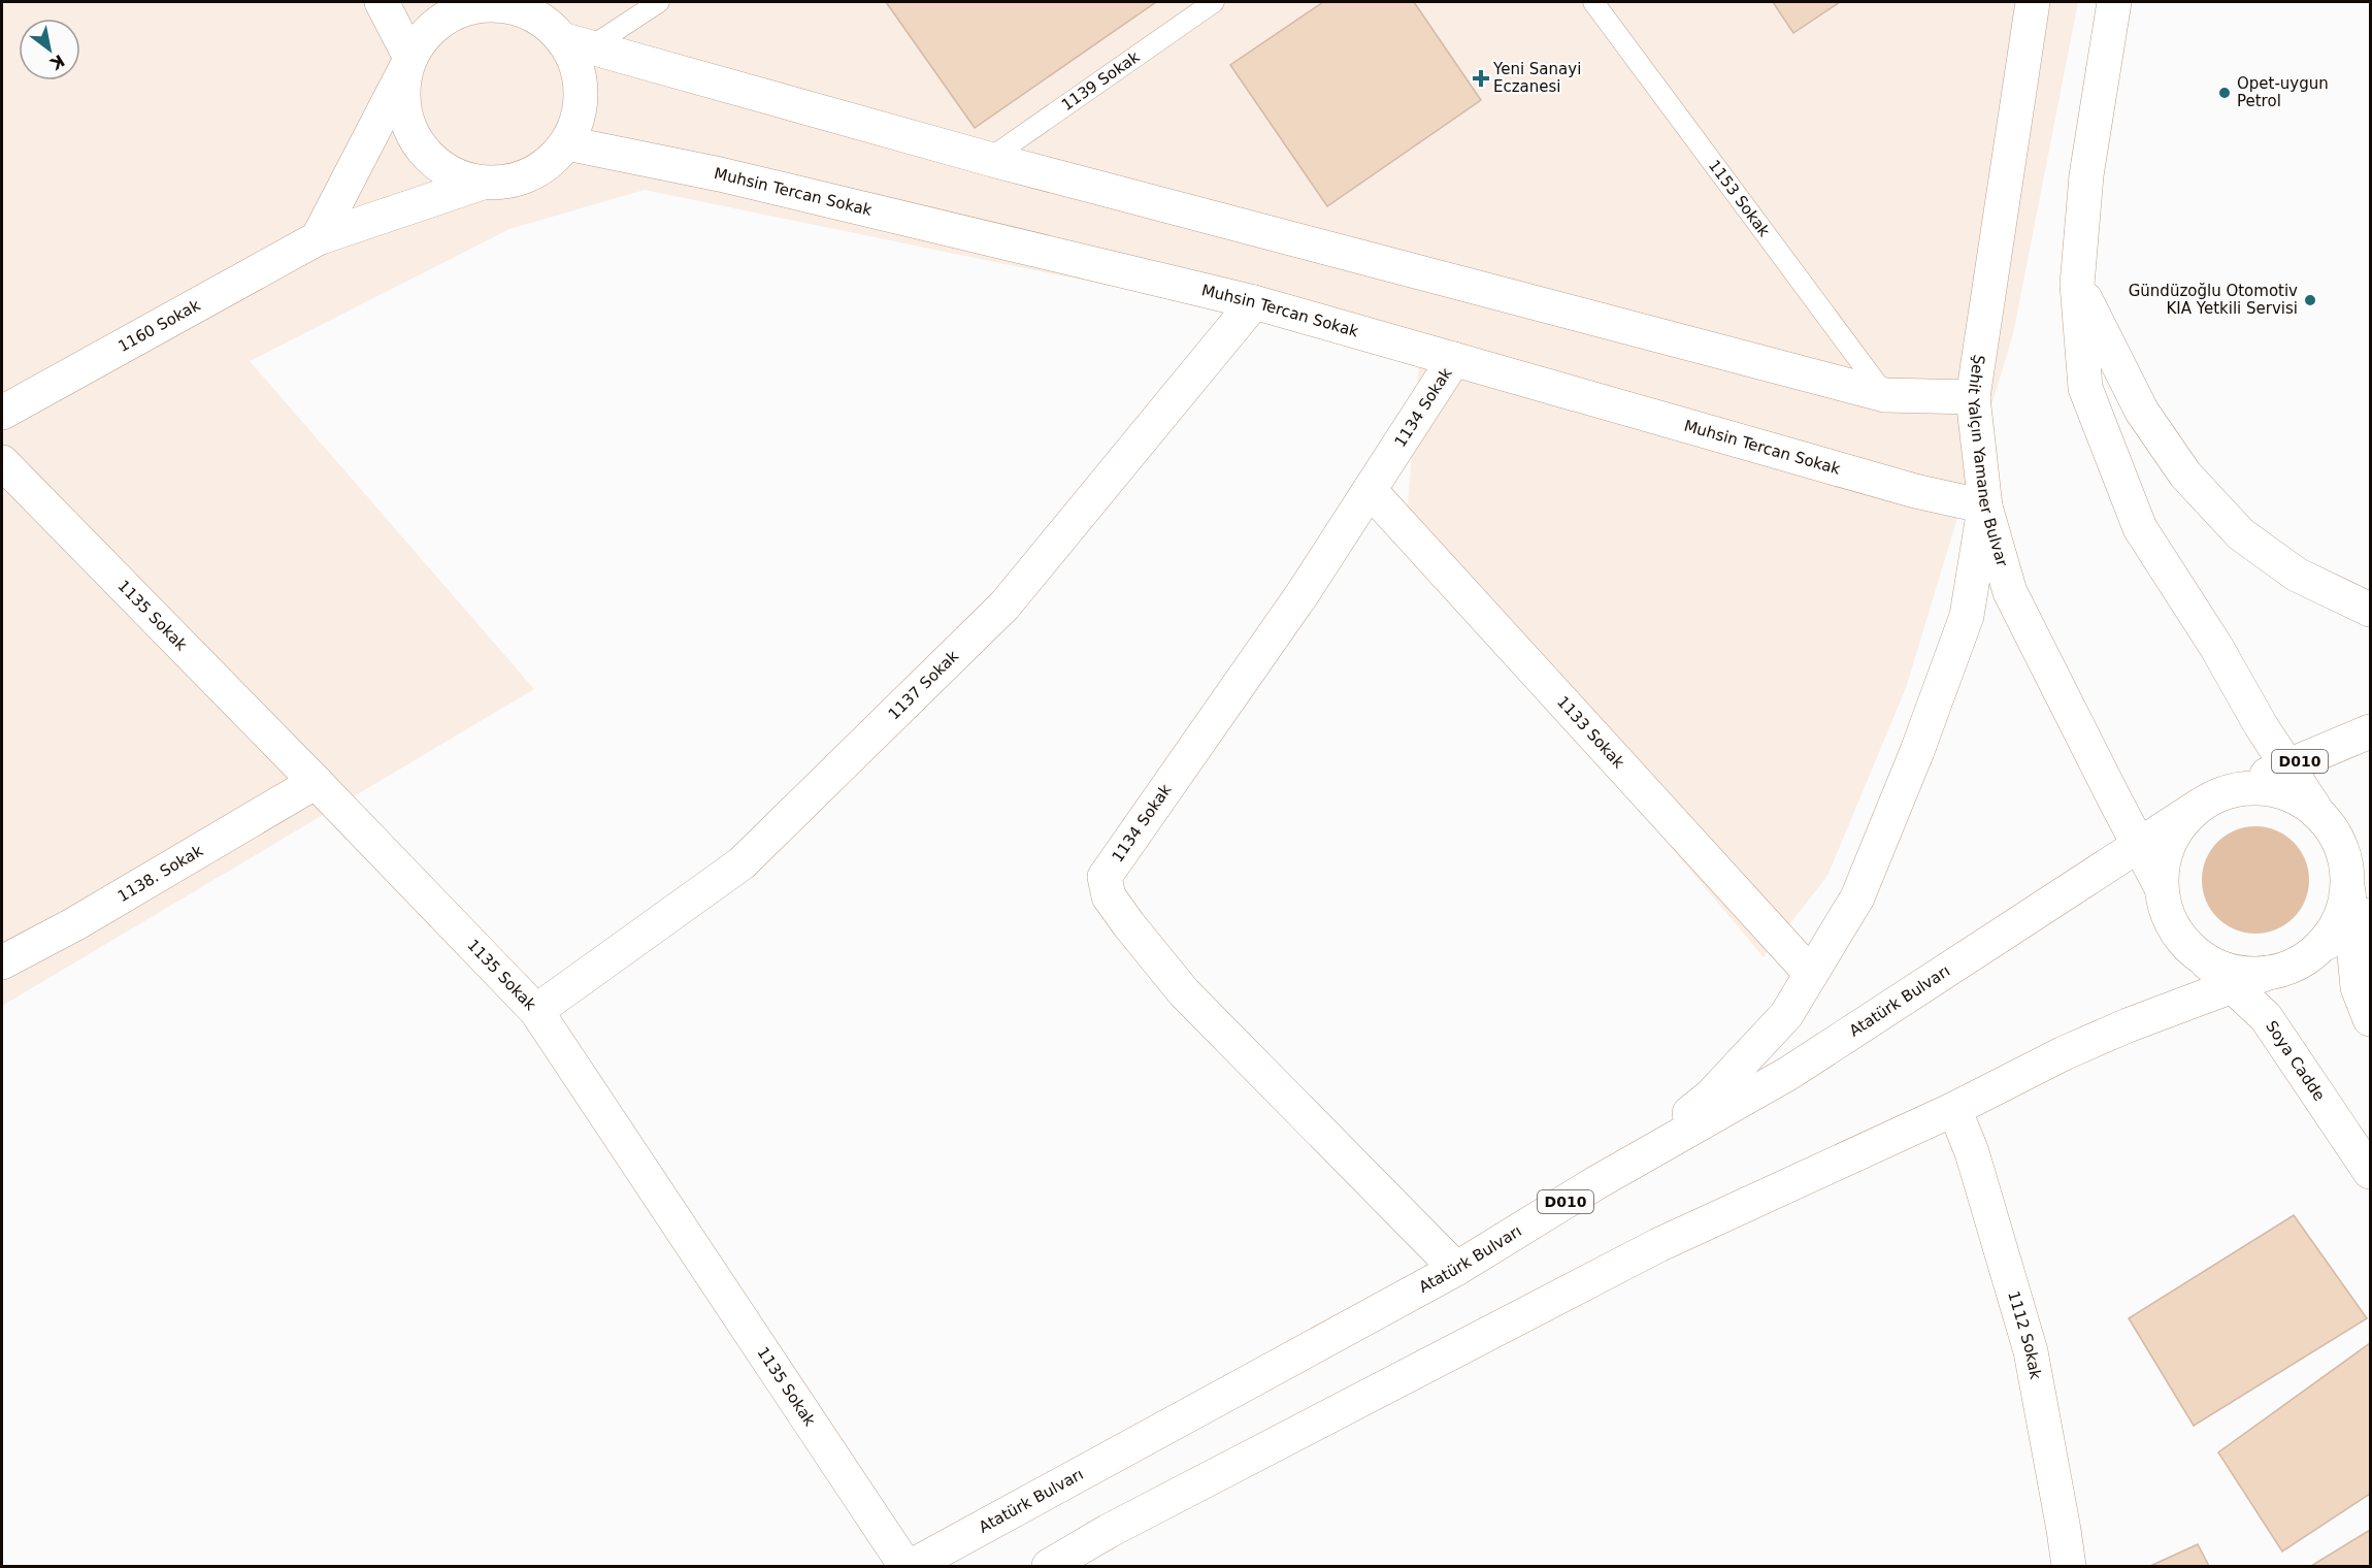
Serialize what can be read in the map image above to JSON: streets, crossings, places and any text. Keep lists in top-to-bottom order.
{
  "streets": {
    "main road": [
      "Muhsin Tercan Sokak",
      "1160 Sokak",
      "1134 Sokak",
      "Şehit Yalçın Yamaner Bulvar",
      "1135 Sokak",
      "1137 Sokak",
      "1133 Sokak",
      "D010",
      "1138. Sokak",
      "Atatürk Bulvarı",
      "Soya Cadde",
      "1112 Sokak"
    ],
    "lane": ["1139 Sokak", "1153 Sokak"]
  },
  "crossings": [
    ["Muhsin Tercan Sokak", "1160 Sokak"],
    ["Muhsin Tercan Sokak", "1134 Sokak"],
    ["Muhsin Tercan Sokak", "Şehit Yalçın Yamaner Bulvar"],
    ["Muhsin Tercan Sokak", "1137 Sokak"],
    ["1134 Sokak", "1133 Sokak"],
    ["1134 Sokak", "Atatürk Bulvarı"],
    ["Şehit Yalçın Yamaner Bulvar", "Atatürk Bulvarı"],
    ["Şehit Yalçın Yamaner Bulvar", "Soya Cadde"],
    ["1135 Sokak", "1137 Sokak"],
    ["1135 Sokak", "1138. Sokak"],
    ["Atatürk Bulvarı", "Soya Cadde"]
  ],
  "places": {
    "health": ["Yeni Sanayi Eczanesi"],
    "other": ["Opet-uygun Petrol", "Gündüzoğlu Otomotiv KIA Yetkili Servisi"]
  },
  "north": "bottom right"
}
